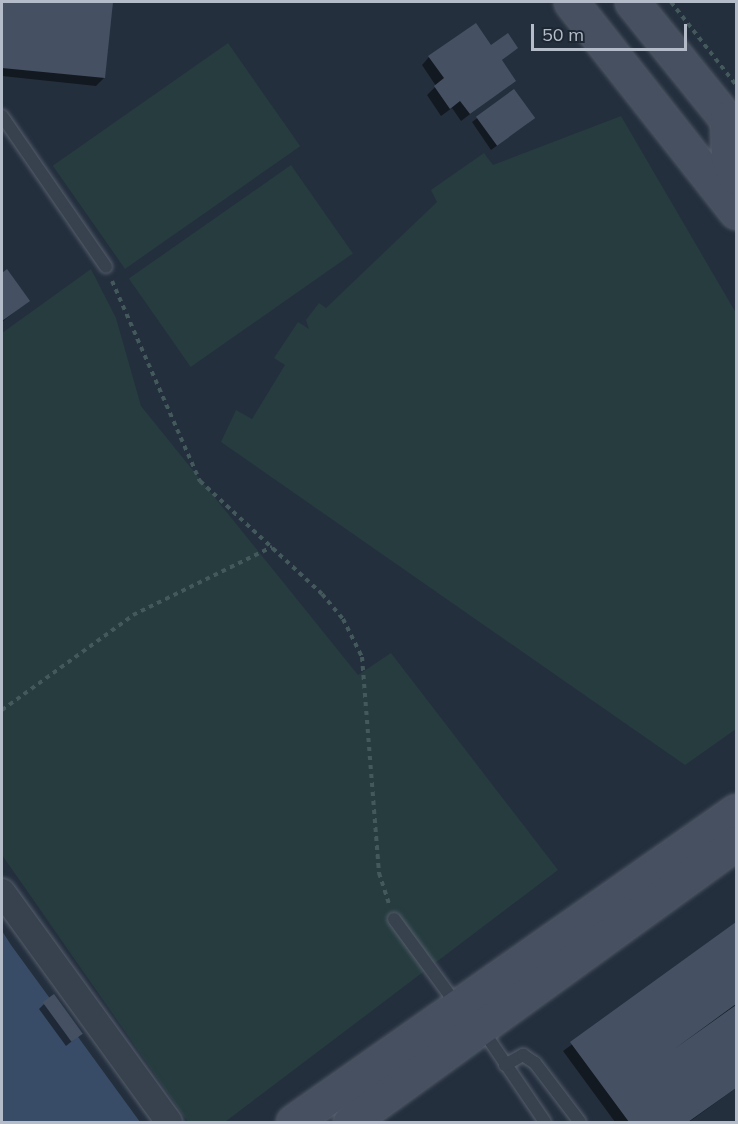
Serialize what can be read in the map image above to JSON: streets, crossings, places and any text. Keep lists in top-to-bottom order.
{
  "scale_bar": "50 m"
}
